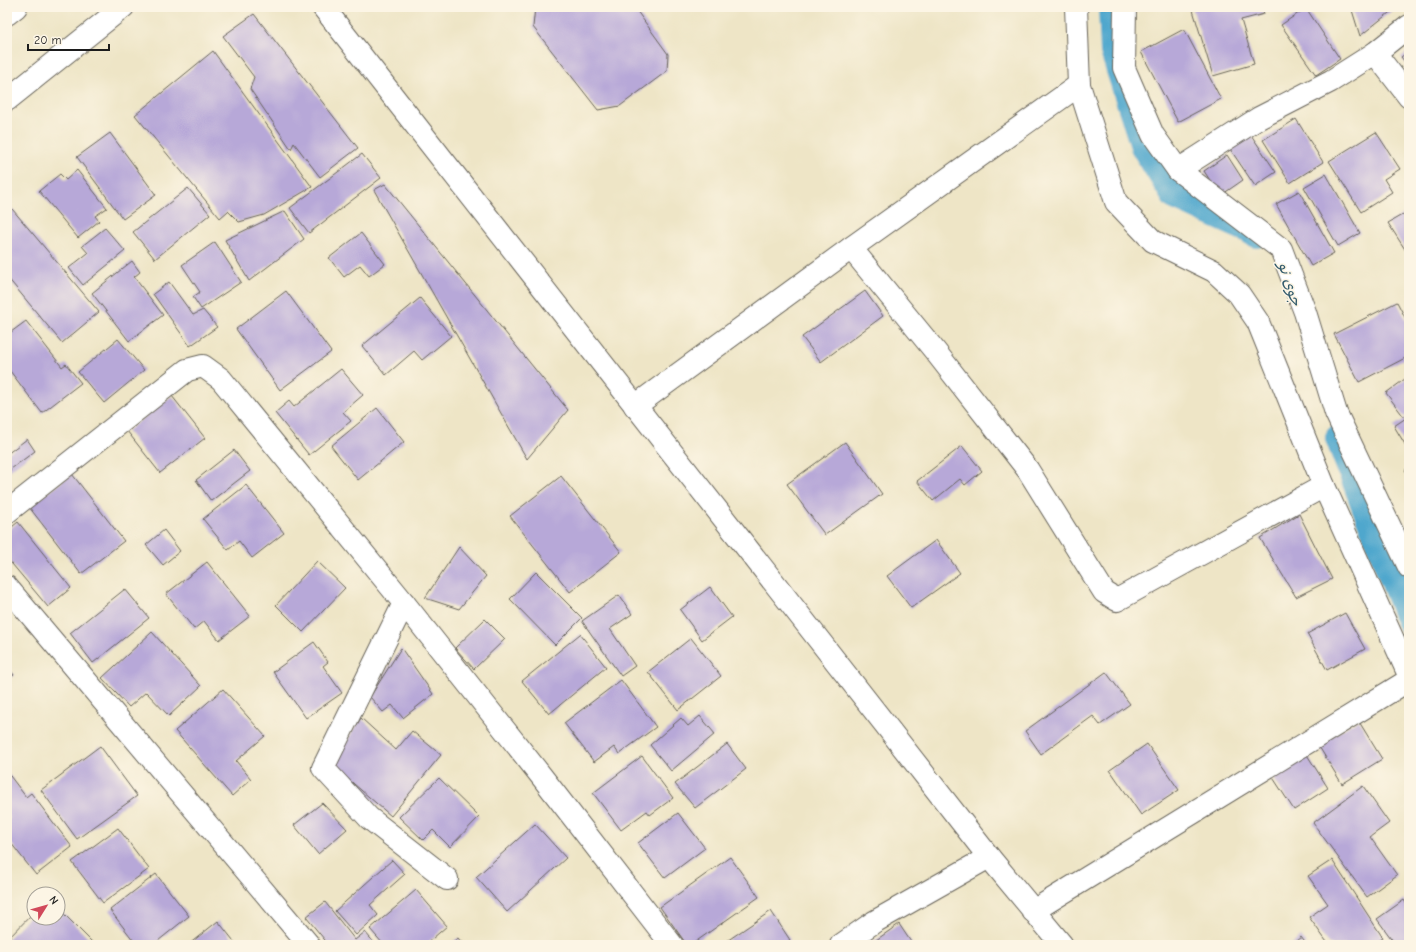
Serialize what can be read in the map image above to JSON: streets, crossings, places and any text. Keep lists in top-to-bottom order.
{
  "water": ["جوی نو"],
  "scale_bar": "20 m",
  "north": "top right"
}
